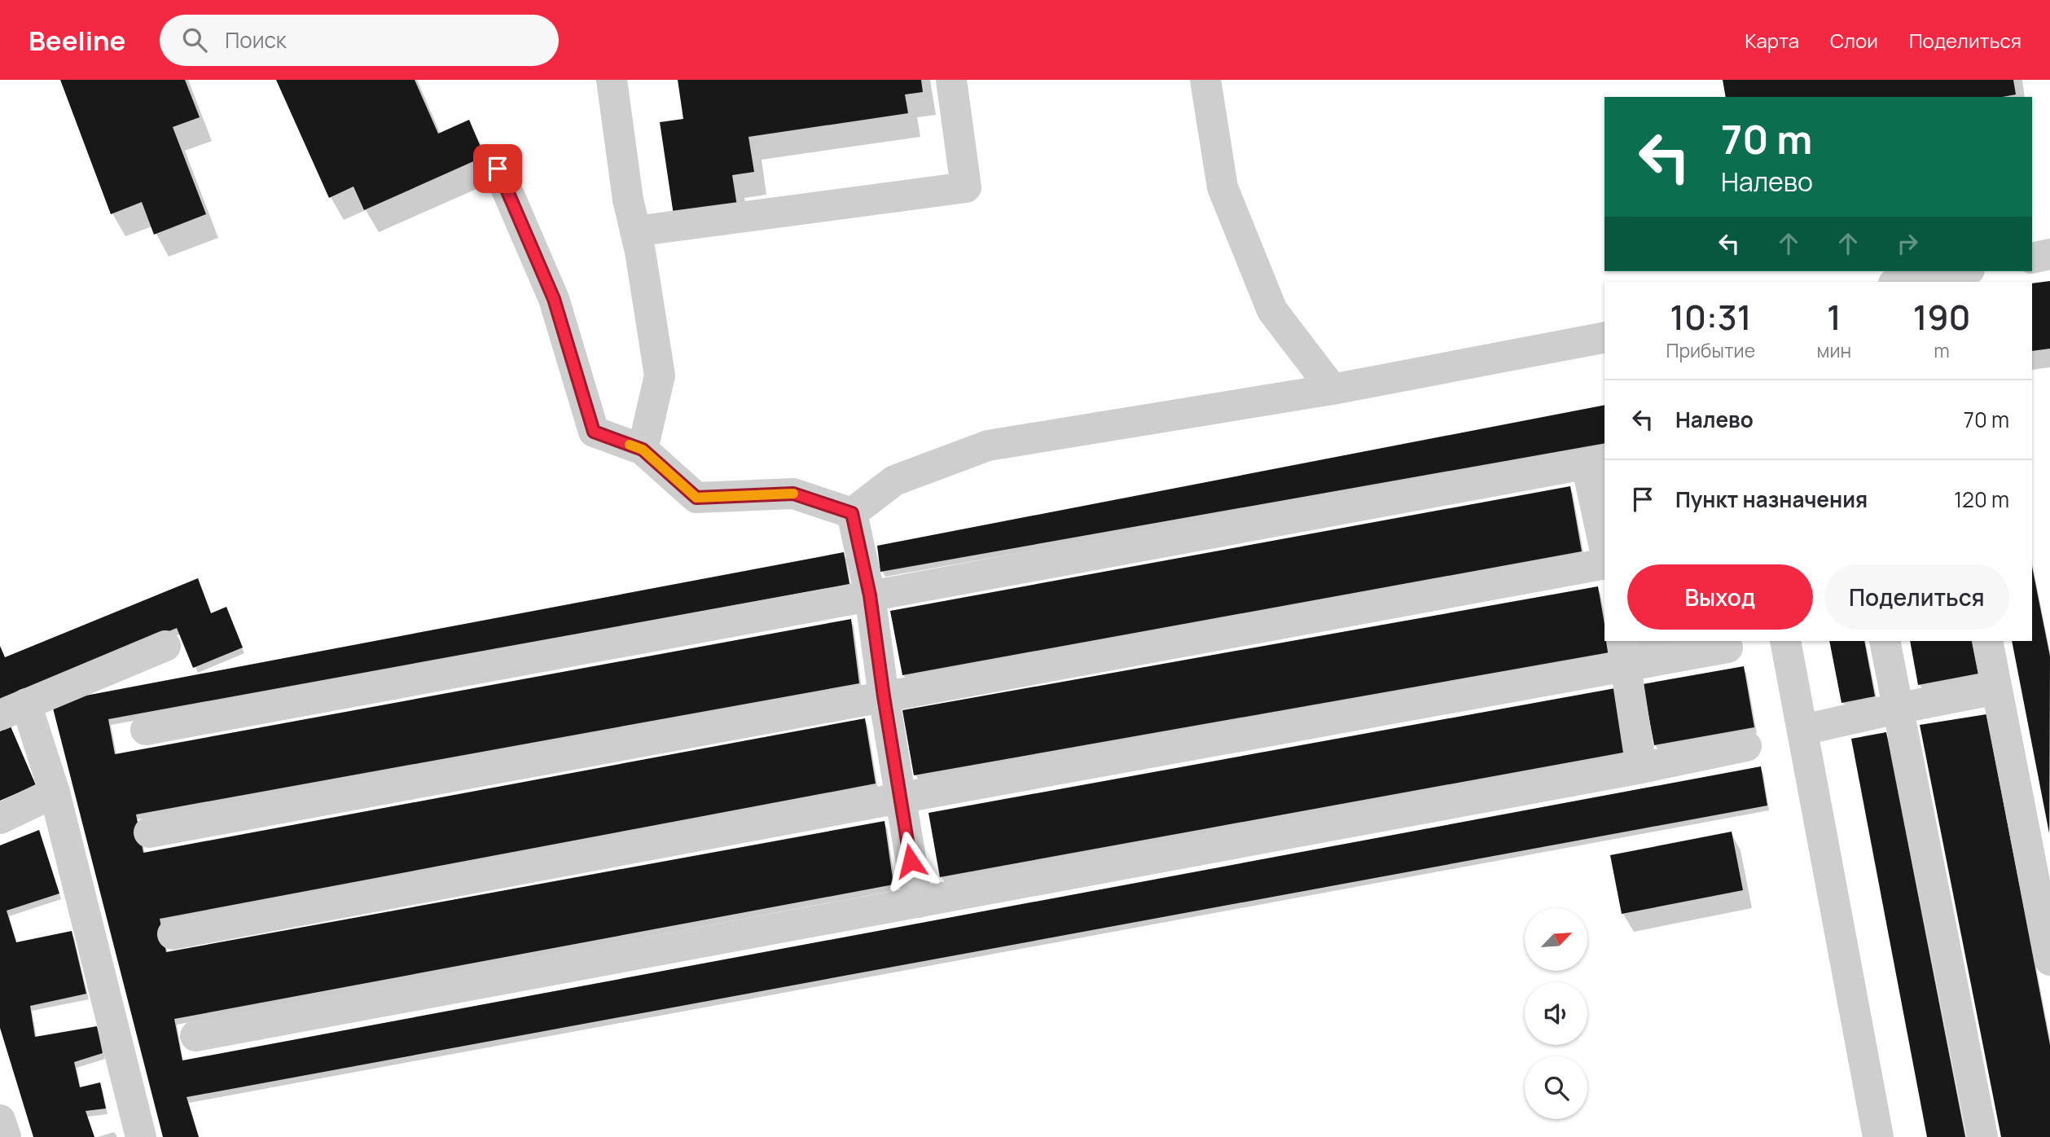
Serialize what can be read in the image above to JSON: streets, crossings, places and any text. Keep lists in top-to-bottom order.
{
  "north": "top right",
  "page": {
    "header": "Beeline",
    "search": "Поиск",
    "nav": ["Карта", "Слои", "Поделиться"],
    "turn": ["70 m", "Налево"],
    "eta": [
      "10:31",
      "Прибытие",
      "1",
      "мин",
      "190",
      "m"
    ],
    "list": [
      {
        "name": "Налево",
        "value": "70 m"
      },
      {
        "name": "Пункт назначения",
        "value": "120 m"
      }
    ],
    "buttons": ["Выход", "Поделиться"]
  }
}
